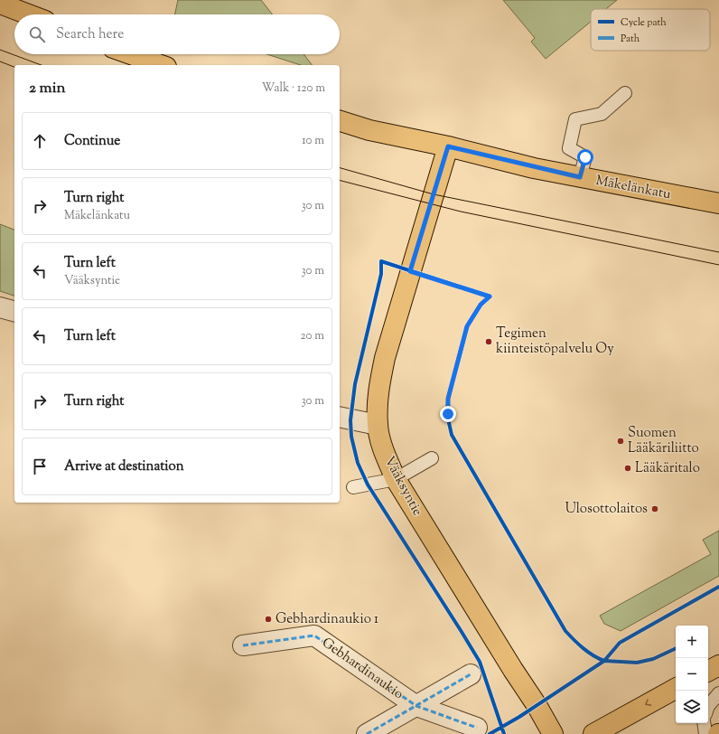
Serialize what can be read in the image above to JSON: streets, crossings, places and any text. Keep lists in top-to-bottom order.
{
  "streets": {
    "main road": ["Mäkelänkatu", "Vääksyntie"],
    "street": ["Gebhardinaukio"]
  },
  "crossings": [
    ["Mäkelänkatu", "Vääksyntie"]
  ],
  "places": [
    "Tegimen kiinteistöpalvelu Oy",
    "Suomen Lääkäriliitto",
    "Lääkäritalo",
    "Ulosottolaitos",
    "Gebhardinaukio 1"
  ],
  "legend": ["Cycle path", "Path"],
  "page": {
    "search": "Search here",
    "heading": ["2 min", "Walk · 120 m"],
    "list": [
      ["Continue", "10 m"],
      ["Turn right", "Mäkelänkatu", "30 m"],
      ["Turn left", "Vääksyntie", "30 m"],
      ["Turn left", "20 m"],
      ["Turn right", "30 m"],
      "Arrive at destination"
    ],
    "map_buttons": ["+", "−"]
  }
}
